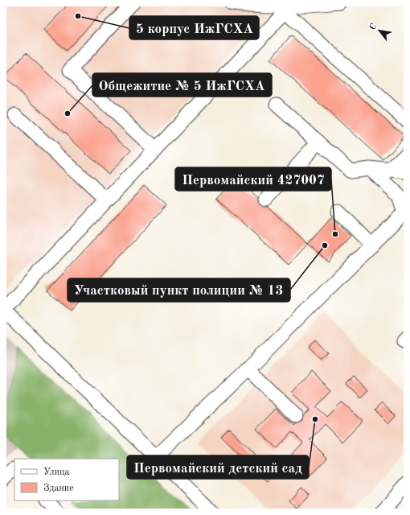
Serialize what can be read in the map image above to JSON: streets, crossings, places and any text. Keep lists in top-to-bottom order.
{
  "places": [
    "5 корпус ИжГСХА",
    "Общежитие № 5 ИжГСХА",
    "Первомайский 427007",
    "Участковый пункт полиции № 13",
    "Первомайский детский сад"
  ],
  "legend": ["Улица", "Здание"],
  "north": "top left"
}
